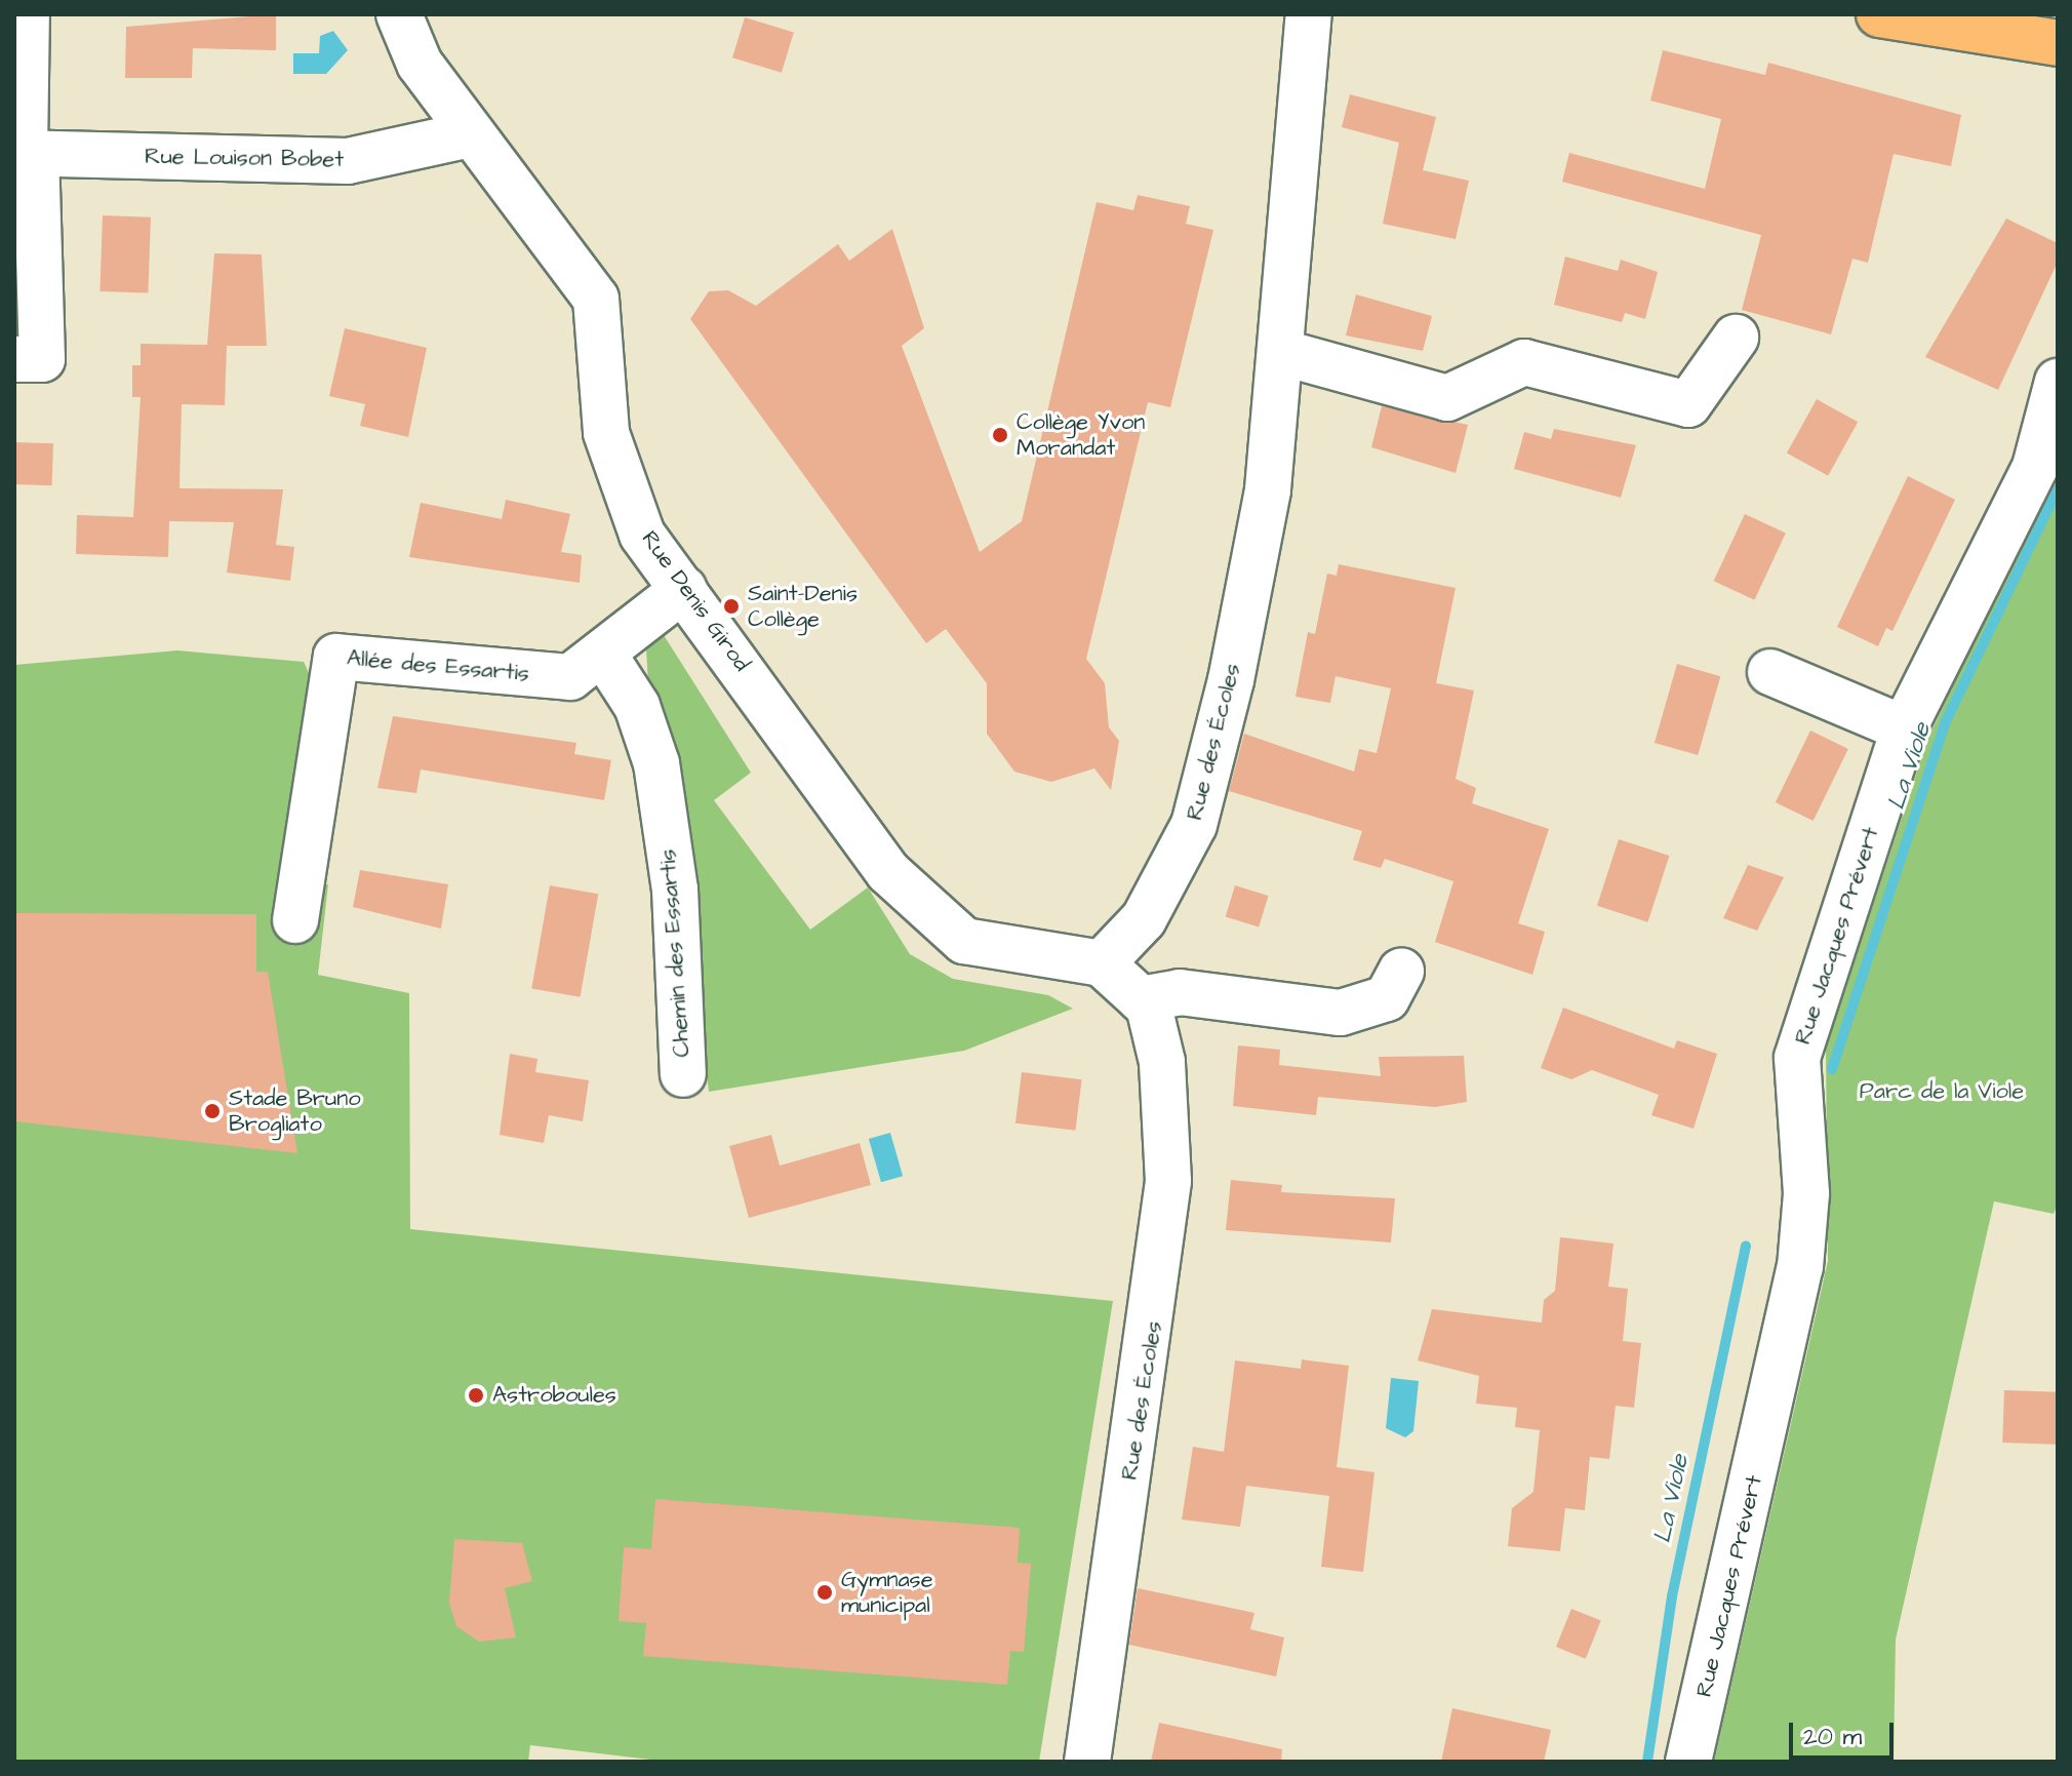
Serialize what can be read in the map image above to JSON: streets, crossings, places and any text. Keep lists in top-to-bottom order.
{
  "streets": {
    "street": [
      "Rue Louison Bobet",
      "Rue Denis Girod",
      "Allée des Essartis",
      "Rue des Écoles",
      "Rue Jacques Prévert",
      "Chemin des Essartis"
    ]
  },
  "crossings": [
    ["Rue Louison Bobet", "Rue Denis Girod"],
    ["Rue Denis Girod", "Rue des Écoles"],
    ["Allée des Essartis", "Chemin des Essartis"]
  ],
  "water": ["La Viole"],
  "parks": ["Parc de la Viole"],
  "places": [
    "Collège Yvon Morandat",
    "Saint-Denis Collège",
    "Stade Bruno Brogliato",
    "Astroboules",
    "Gymnase municipal"
  ],
  "scale_bar": "20 m"
}
